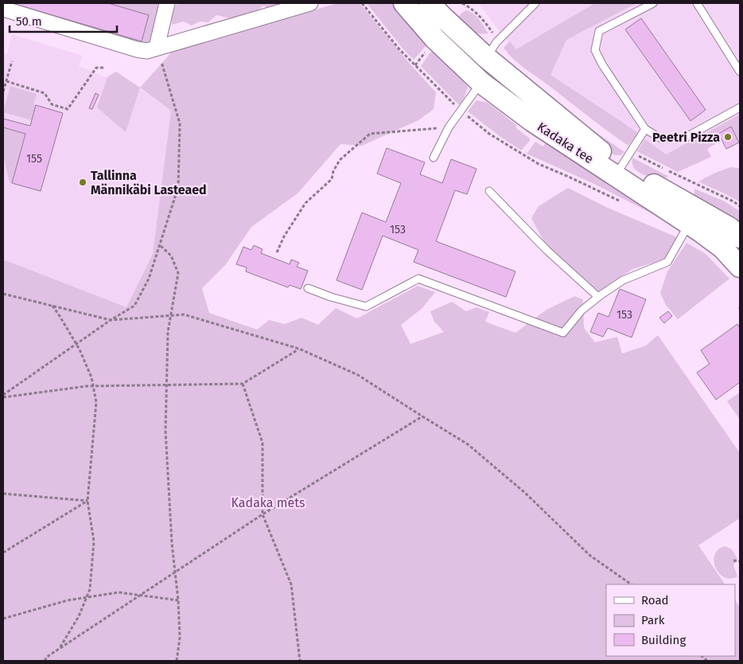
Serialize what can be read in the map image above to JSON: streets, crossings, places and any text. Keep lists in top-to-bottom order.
{
  "streets": {
    "main road": ["Kadaka tee"]
  },
  "parks": ["Kadaka mets"],
  "places": ["Peetri Pizza", "Tallinna Männikäbi Lasteaed"],
  "house_numbers": ["155", "153", "153"],
  "legend": ["Road", "Park", "Building"],
  "scale_bar": "50 m"
}
